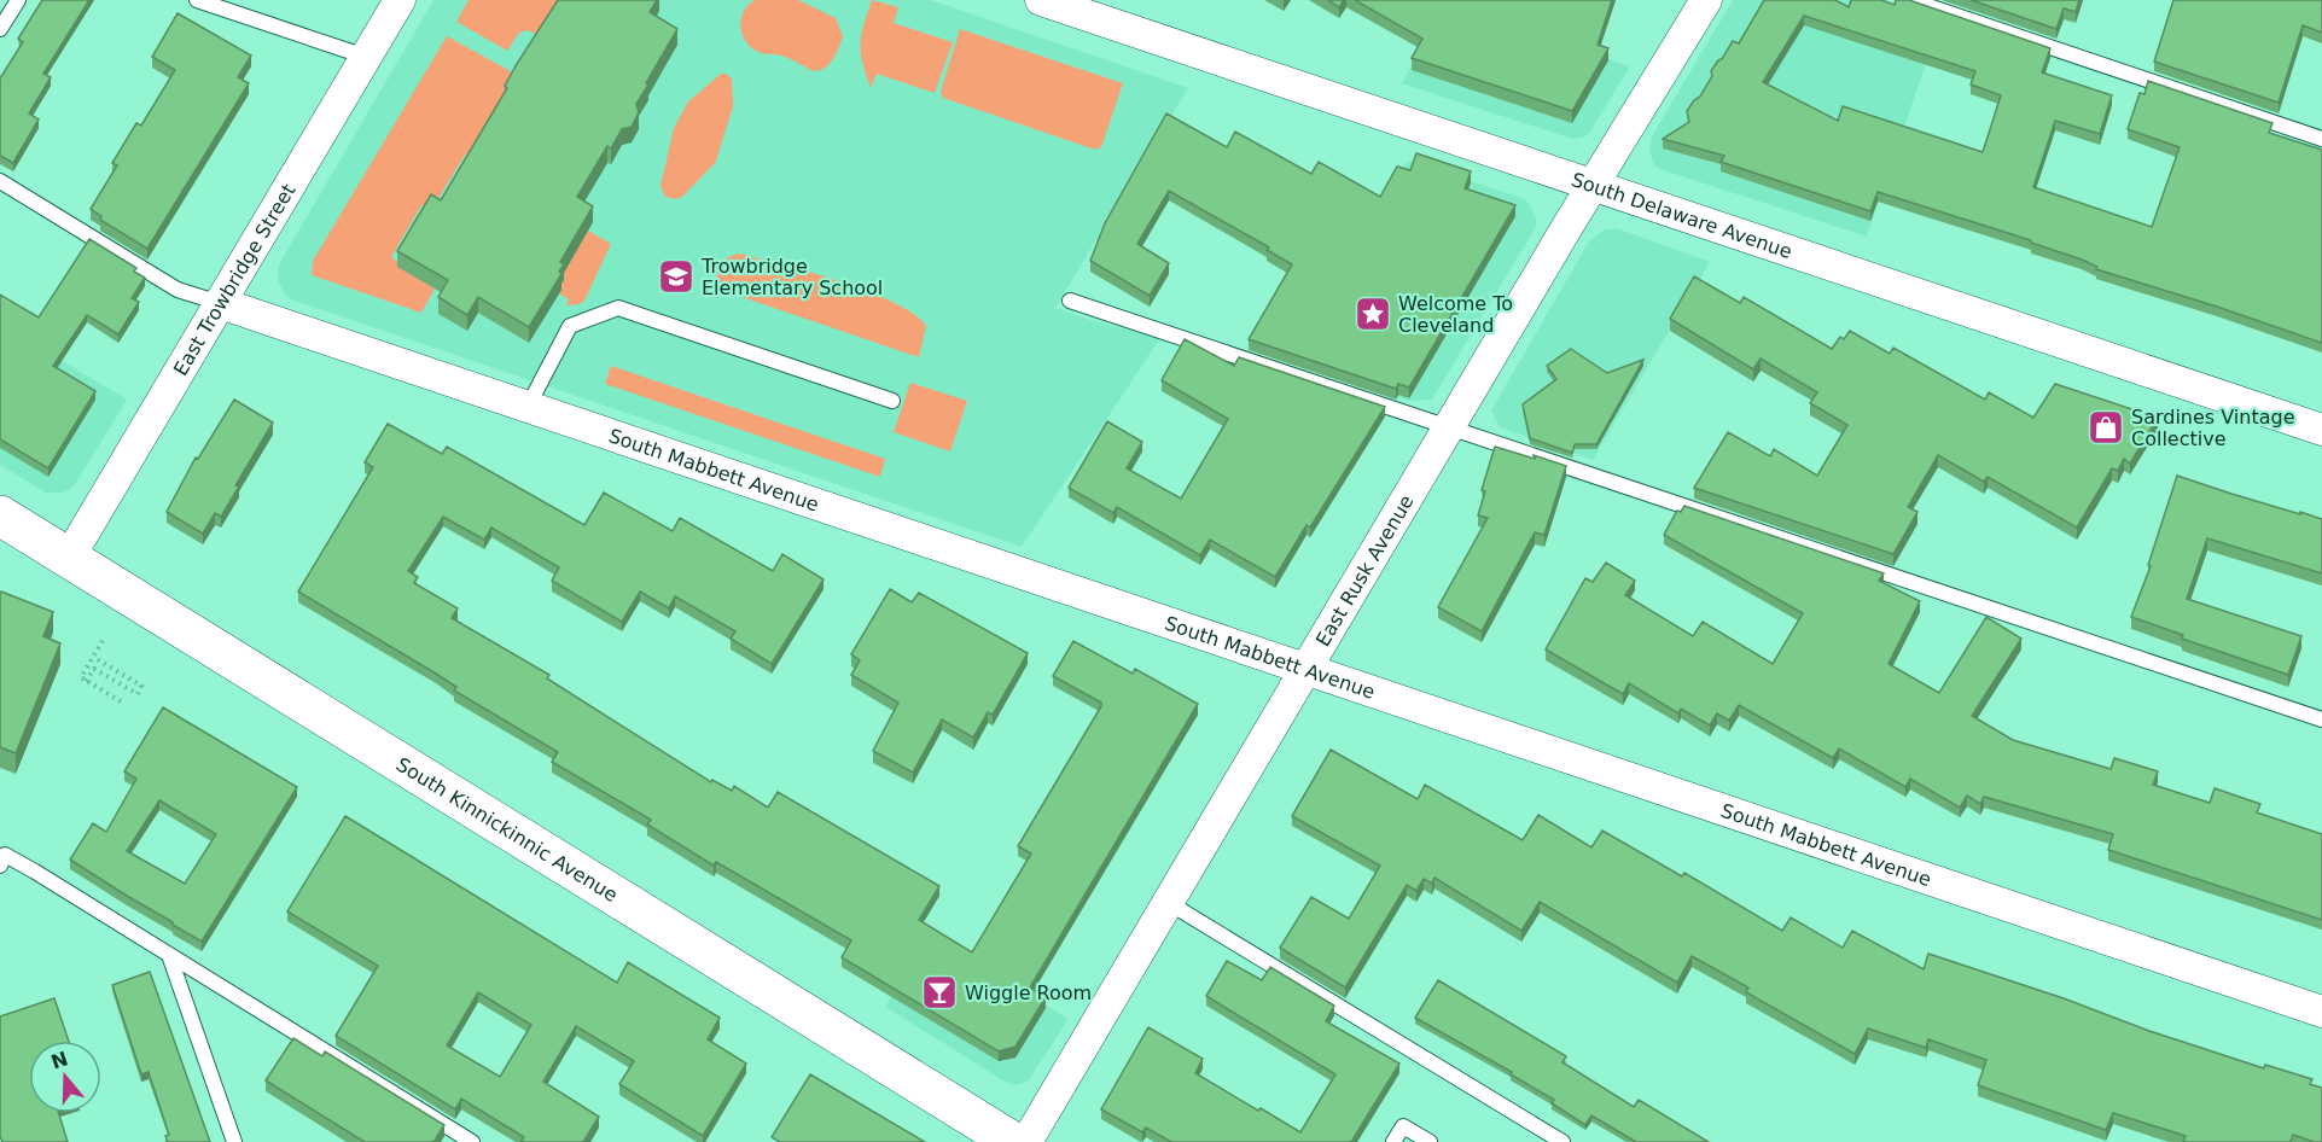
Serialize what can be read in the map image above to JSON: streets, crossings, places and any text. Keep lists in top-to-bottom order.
{
  "streets": {
    "main road": ["South Kinnickinnic Avenue"],
    "street": [
      "South Delaware Avenue",
      "East Trowbridge Street",
      "South Mabbett Avenue",
      "East Rusk Avenue"
    ]
  },
  "crossings": [
    ["South Delaware Avenue", "East Rusk Avenue"],
    ["East Trowbridge Street", "South Mabbett Avenue"],
    ["East Trowbridge Street", "South Kinnickinnic Avenue"],
    ["South Mabbett Avenue", "East Rusk Avenue"]
  ],
  "places": {
    "school or university": ["Trowbridge Elementary School"],
    "place": ["Welcome To Cleveland"],
    "shop": ["Sardines Vintage Collective"],
    "bar": ["Wiggle Room"]
  },
  "north": "top"
}
